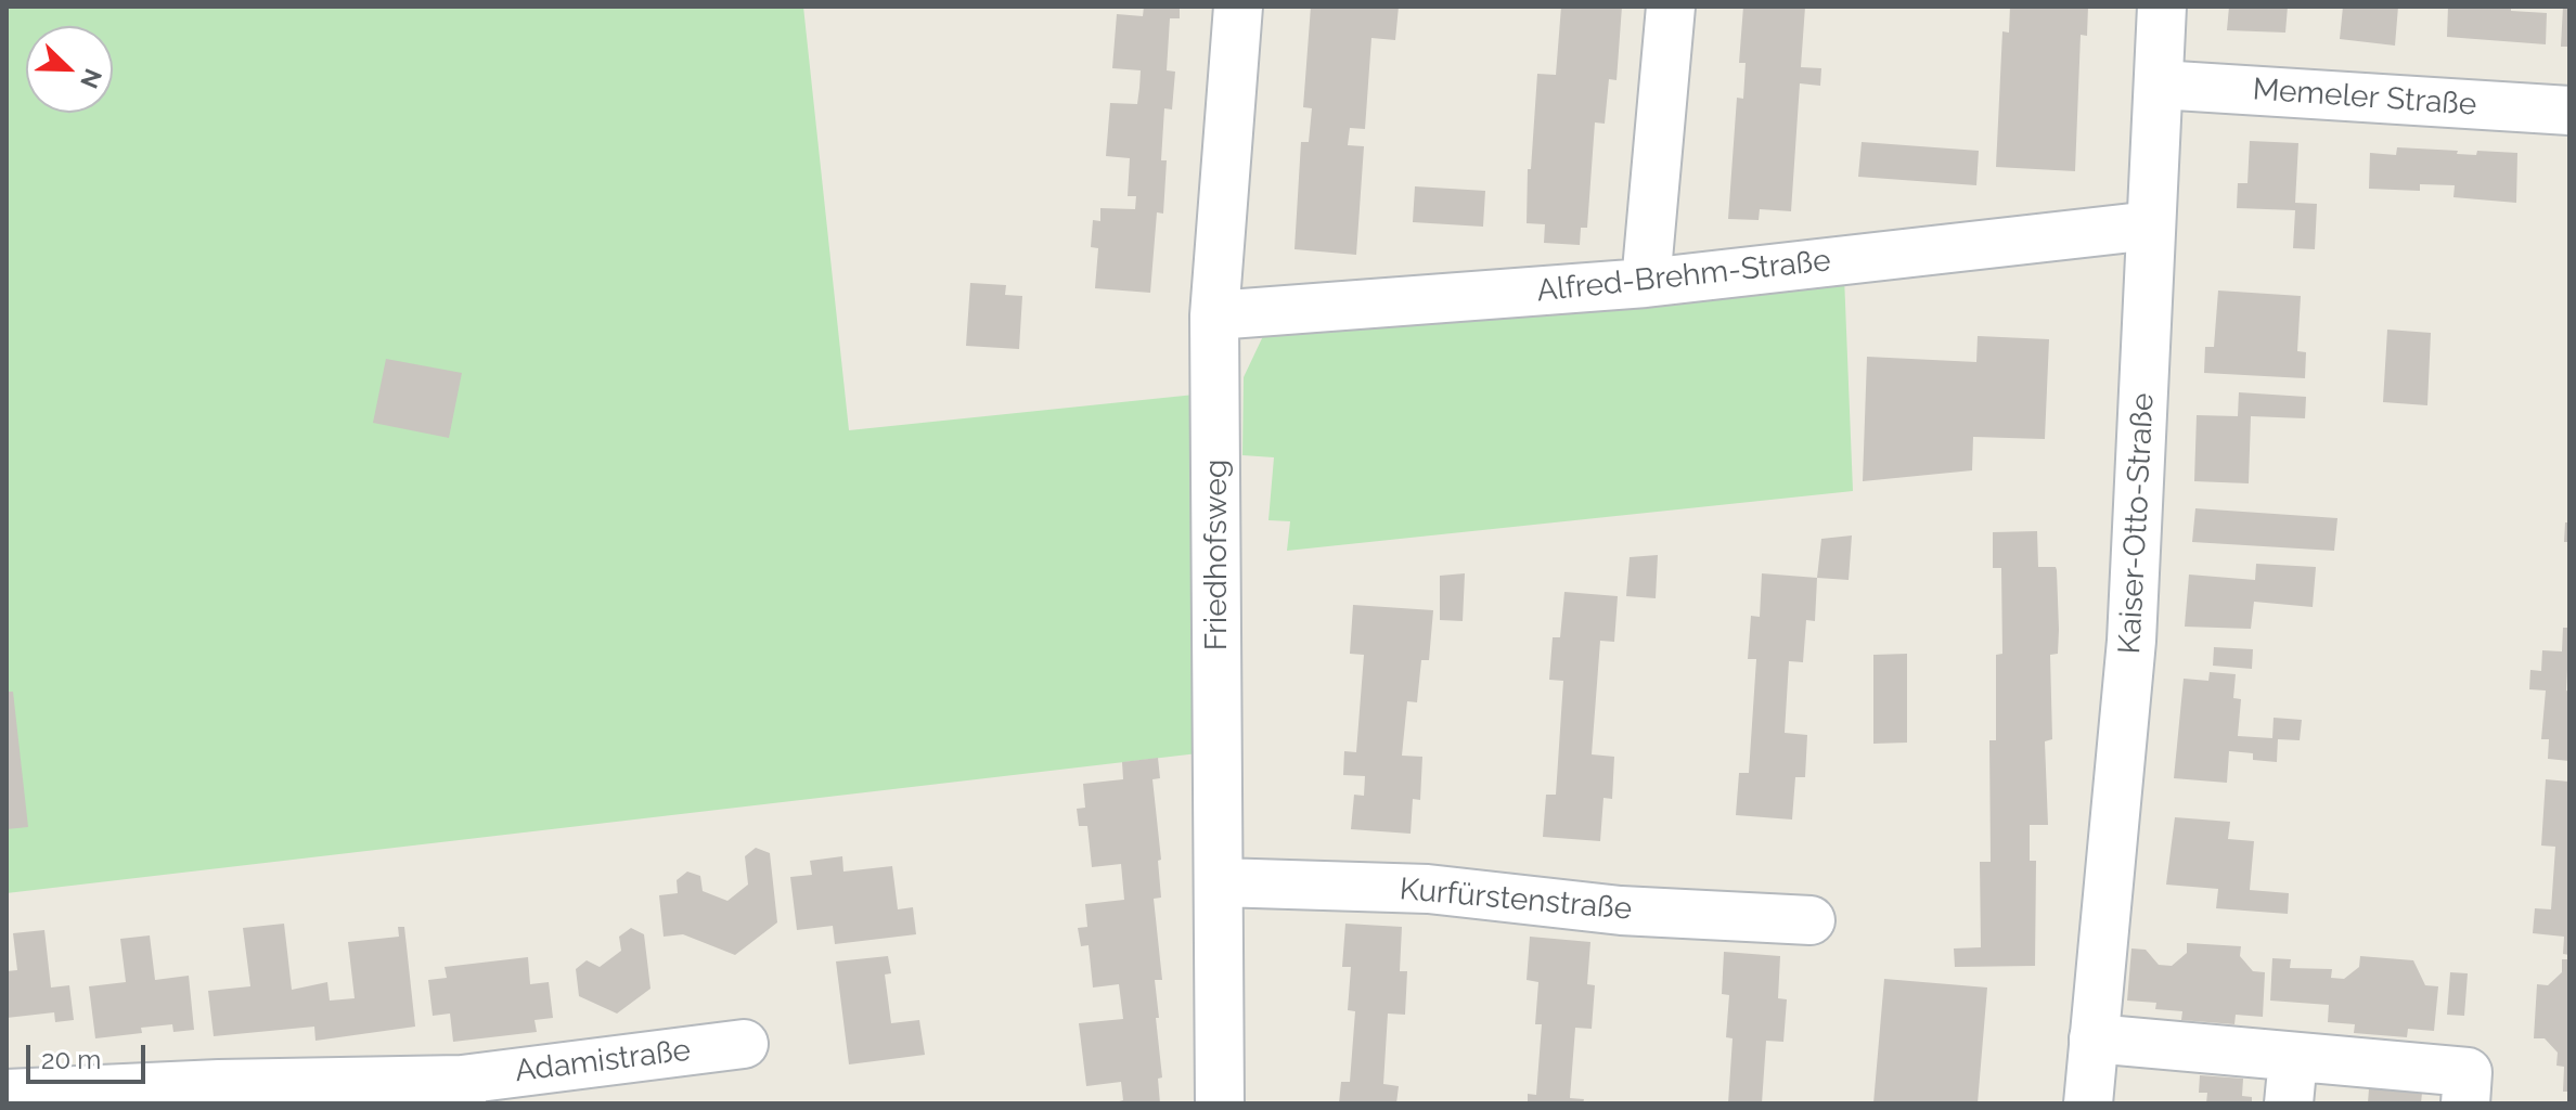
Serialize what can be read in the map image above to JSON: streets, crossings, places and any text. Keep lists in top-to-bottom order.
{
  "streets": {
    "street": [
      "Memeler Straße",
      "Alfred-Brehm-Straße",
      "Kaiser-Otto-Straße",
      "Friedhofsweg",
      "Kurfürstenstraße",
      "Adamistraße"
    ]
  },
  "crossings": [
    ["Memeler Straße", "Kaiser-Otto-Straße"],
    ["Alfred-Brehm-Straße", "Kaiser-Otto-Straße"],
    ["Alfred-Brehm-Straße", "Friedhofsweg"],
    ["Friedhofsweg", "Kurfürstenstraße"]
  ],
  "scale_bar": "20 m",
  "north": "bottom right"
}
